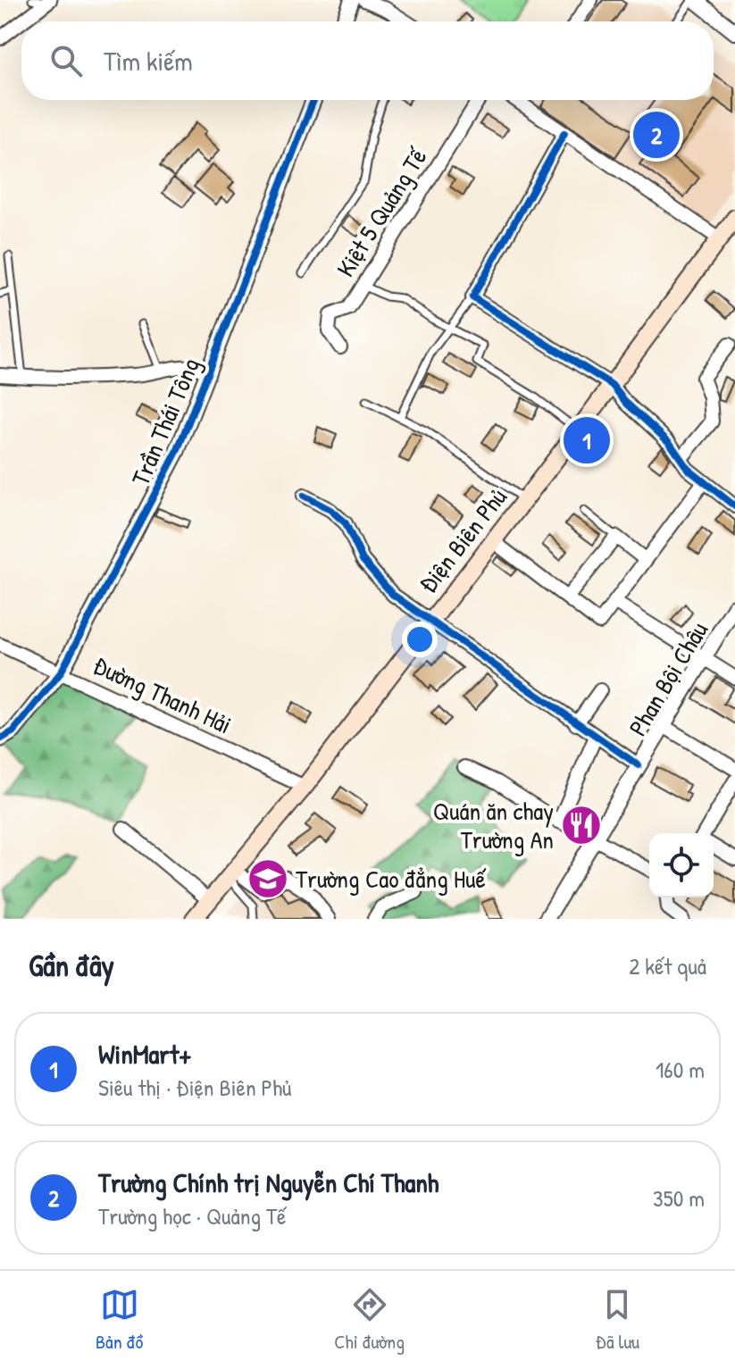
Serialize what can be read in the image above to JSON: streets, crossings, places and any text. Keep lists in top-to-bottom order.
{
  "streets": {
    "main road": ["Điện Biên Phủ"],
    "street": [
      "Kiệt 5 Quảng Tế",
      "Trần Thái Tông",
      "Phan Bội Châu",
      "Đường Thanh Hải"
    ]
  },
  "crossings": [
    ["Trần Thái Tông", "Đường Thanh Hải"],
    ["Điện Biên Phủ", "Đường Thanh Hải"]
  ],
  "places": {
    "restaurant": ["Quán ăn chay Trường An"],
    "school or university": ["Trường Cao đẳng Huế"]
  },
  "page": {
    "search": "Tìm kiếm",
    "pins": ["2", "1"],
    "heading": ["Gần đây", "2 kết quả"],
    "list": [
      {
        "mark": "1",
        "name": "WinMart+",
        "note": "Siêu thị · Điện Biên Phủ",
        "value": "160 m"
      },
      {
        "mark": "2",
        "name": "Trường Chính trị Nguyễn Chí Thanh",
        "note": "Trường học · Quảng Tế",
        "value": "350 m"
      }
    ],
    "nav": ["Bản đồ", "Chỉ đường", "Đã lưu"]
  }
}
